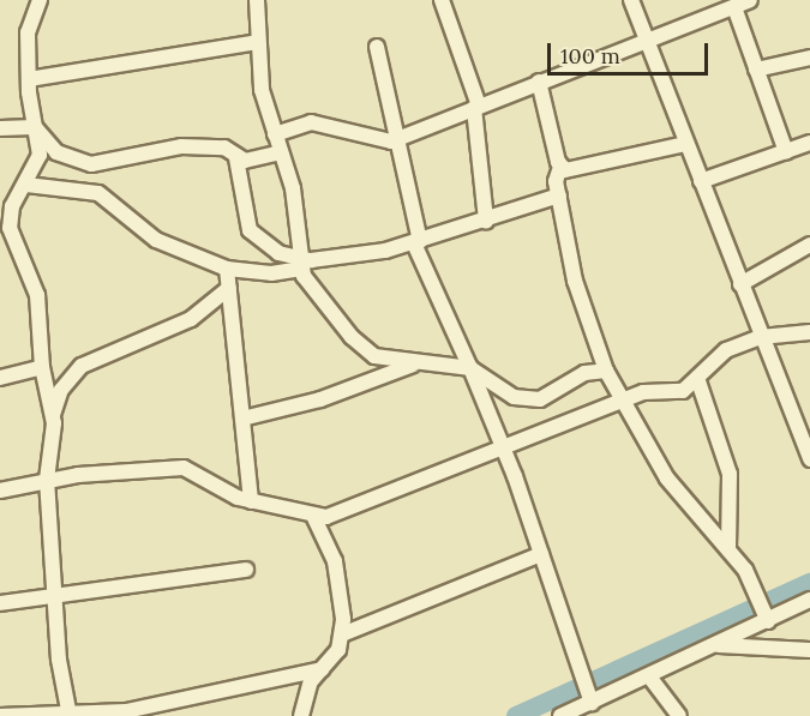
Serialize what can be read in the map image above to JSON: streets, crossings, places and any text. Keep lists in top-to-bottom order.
{
  "scale_bar": "100 m"
}
